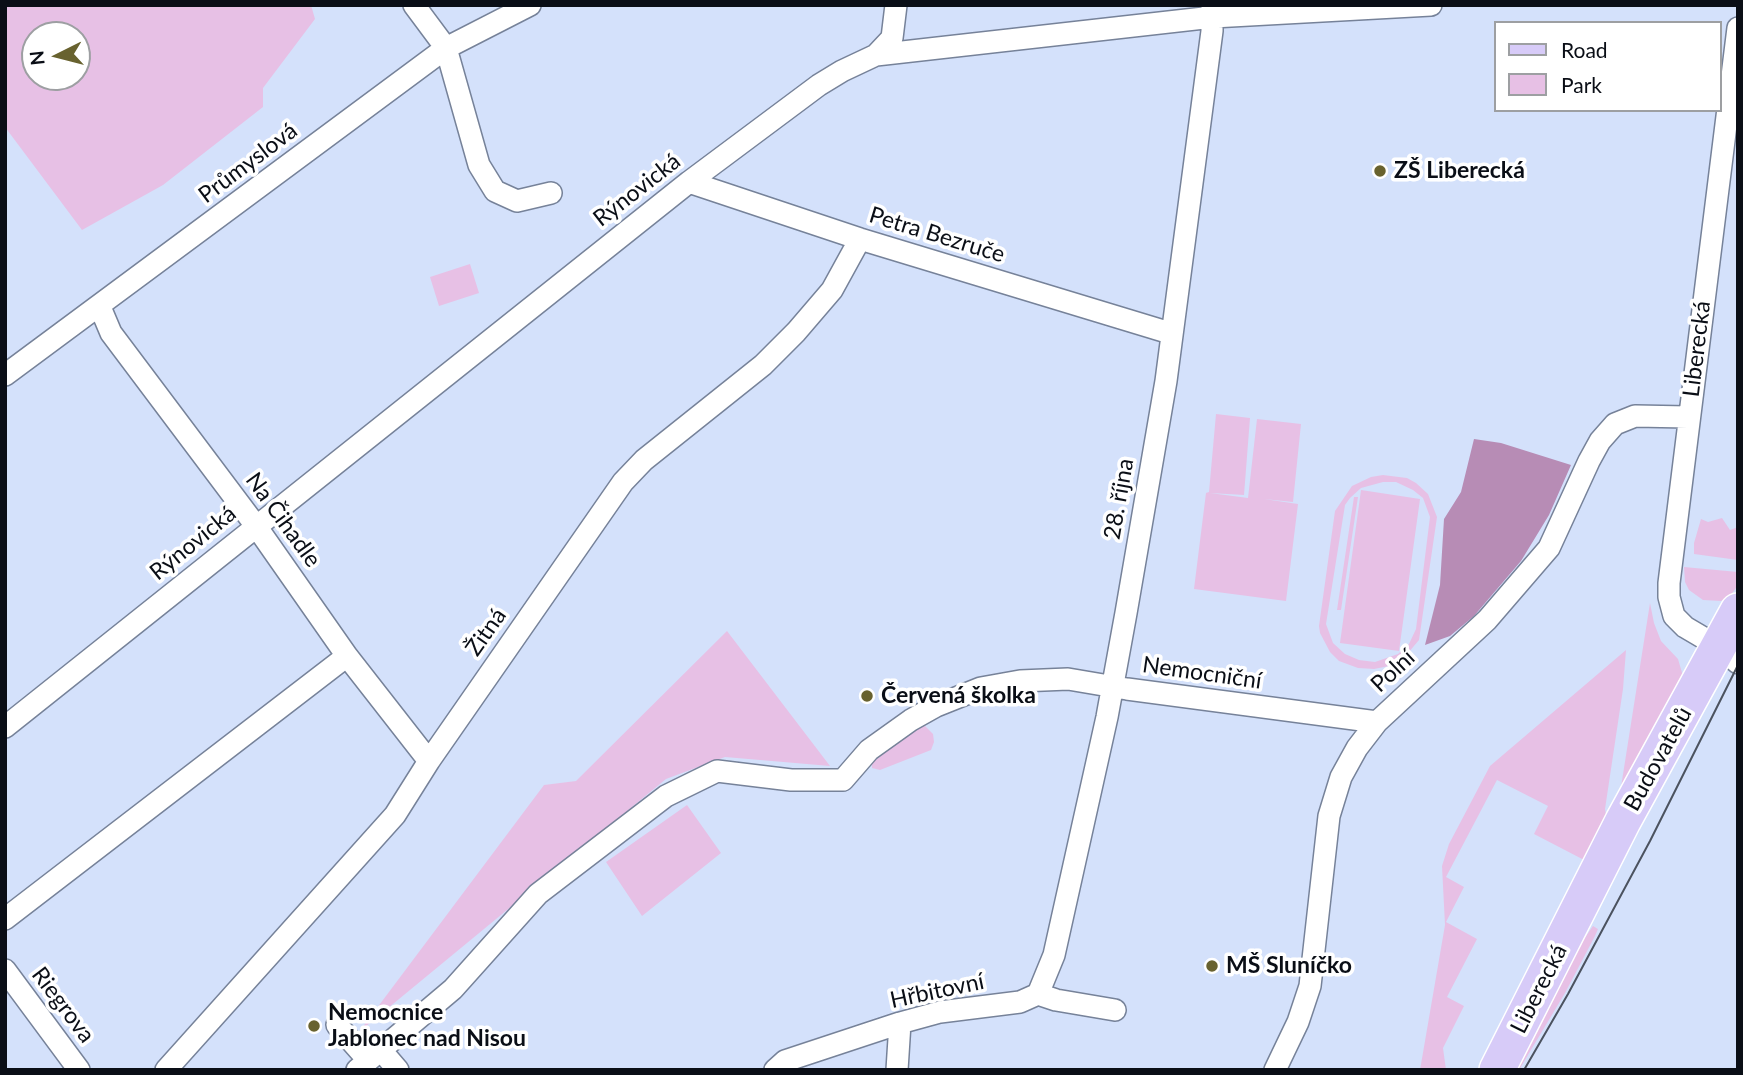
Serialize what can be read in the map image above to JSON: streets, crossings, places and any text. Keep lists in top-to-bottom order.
{
  "streets": {
    "main road": ["Liberecká", "Budovatelů"],
    "street": [
      "Průmyslová",
      "Rýnovická",
      "Petra Bezruče",
      "28. října",
      "Na Čihadle",
      "Žitná",
      "Polní",
      "Nemocniční",
      "Hřbitovní",
      "Riegrova"
    ]
  },
  "crossings": [
    ["Průmyslová", "Na Čihadle"],
    ["Rýnovická", "Petra Bezruče"],
    ["Rýnovická", "28. října"],
    ["Rýnovická", "Na Čihadle"],
    ["Petra Bezruče", "28. října"],
    ["Petra Bezruče", "Žitná"],
    ["Liberecká", "Polní"],
    ["Liberecká", "Budovatelů"],
    ["28. října", "Nemocniční"],
    ["28. října", "Hřbitovní"],
    ["Na Čihadle", "Žitná"],
    ["Polní", "Nemocniční"]
  ],
  "places": [
    "ZŠ Liberecká",
    "Červená školka",
    "MŠ Sluníčko",
    "Nemocnice Jablonec nad Nisou"
  ],
  "legend": ["Road", "Park"],
  "north": "left"
}
